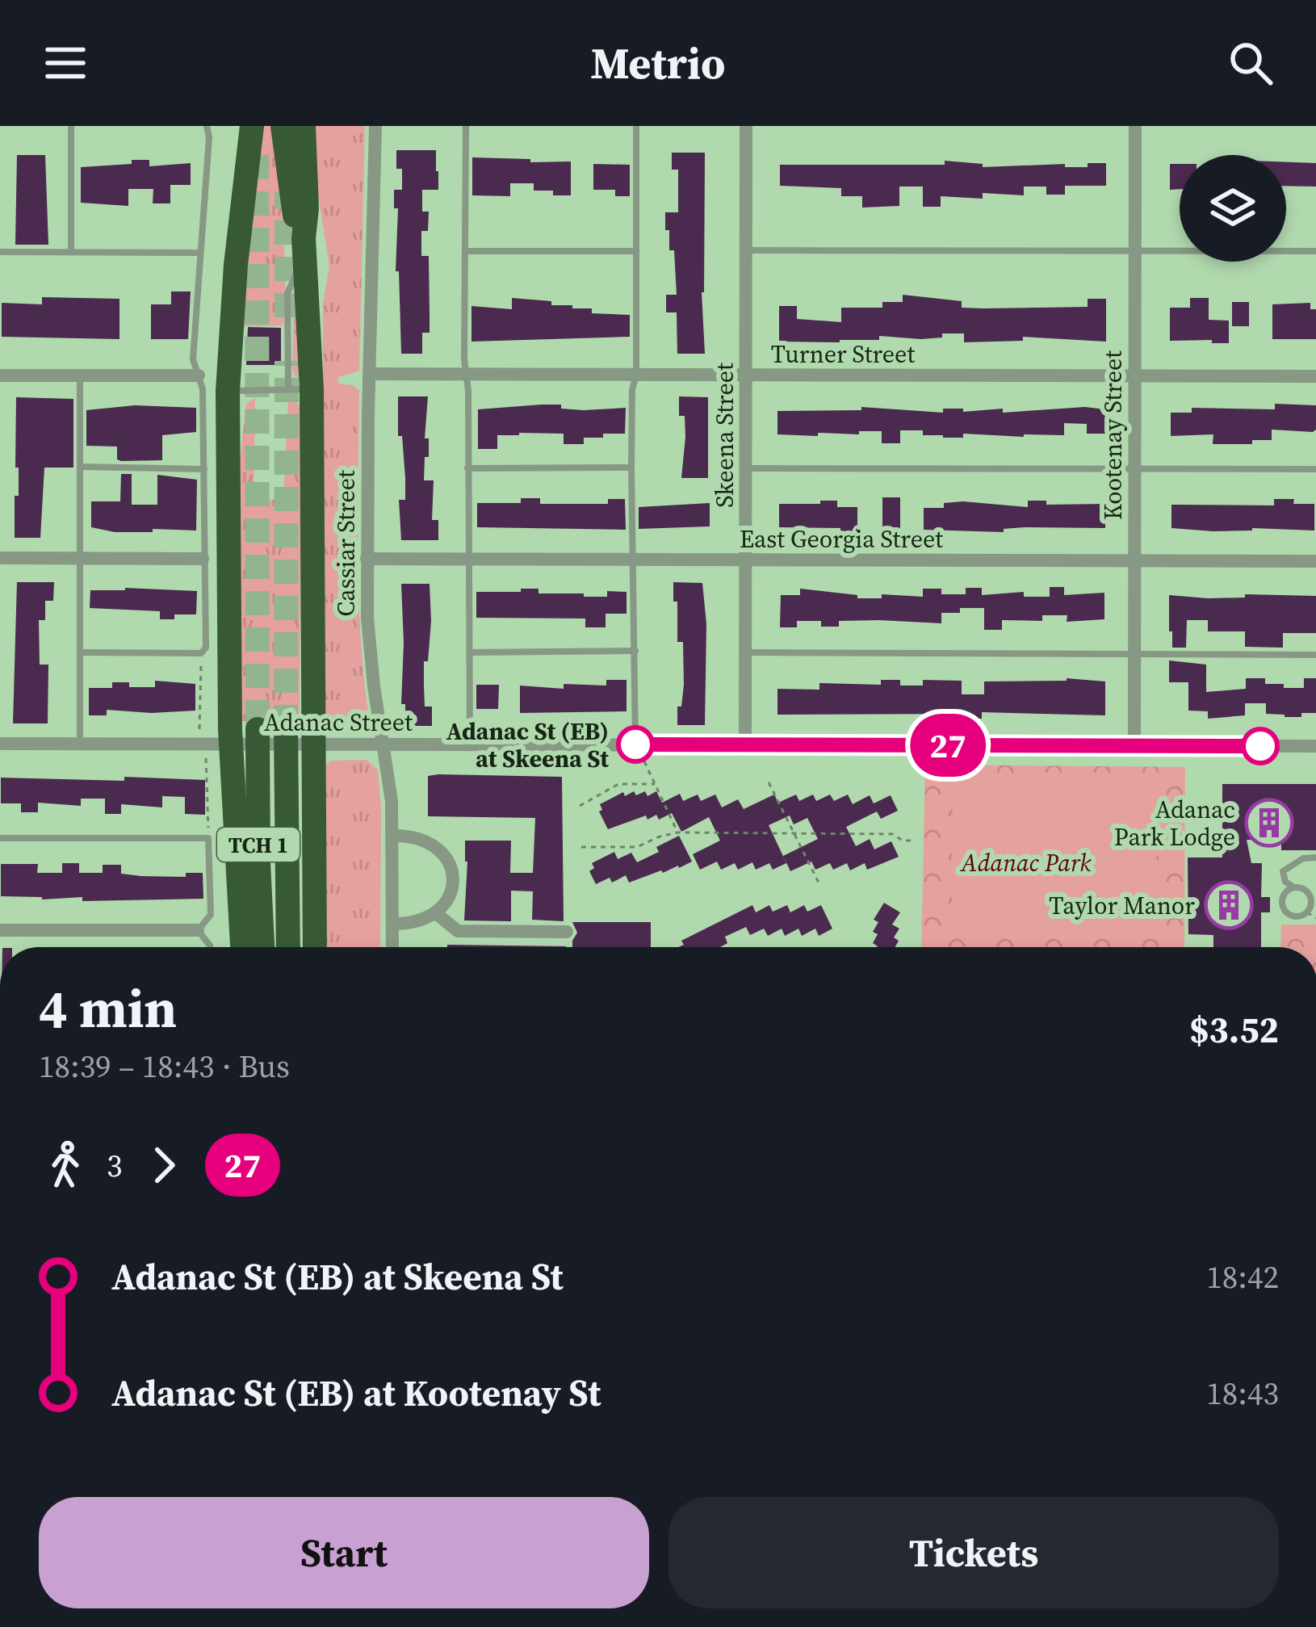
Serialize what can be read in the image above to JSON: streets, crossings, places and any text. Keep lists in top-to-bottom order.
{
  "streets": {
    "highway": ["TCH 1"],
    "street": [
      "Turner Street",
      "Skeena Street",
      "Kootenay Street",
      "East Georgia Street",
      "Cassiar Street",
      "Adanac Street"
    ]
  },
  "crossings": [
    ["Turner Street", "Skeena Street"],
    ["Turner Street", "Kootenay Street"],
    ["Turner Street", "Cassiar Street"],
    ["Skeena Street", "East Georgia Street"],
    ["Skeena Street", "Adanac Street"],
    ["Kootenay Street", "East Georgia Street"],
    ["Kootenay Street", "Adanac Street"],
    ["East Georgia Street", "Cassiar Street"],
    ["Cassiar Street", "Adanac Street"]
  ],
  "parks": ["Adanac Park"],
  "places": {
    "other": ["Adanac St (EB) at Skeena St"],
    "building": ["Adanac Park Lodge", "Taylor Manor"]
  },
  "lines": ["bus line 27"],
  "page": {
    "header": "Metrio",
    "on_map": "27",
    "heading": ["4 min", "18:39 – 18:43 · Bus", "$3.52"],
    "legs": ["3", "27"],
    "list": [
      {
        "name": "Adanac St (EB) at Skeena St",
        "value": "18:42"
      },
      {
        "name": "Adanac St (EB) at Kootenay St",
        "value": "18:43"
      }
    ],
    "buttons": ["Start", "Tickets"]
  }
}
